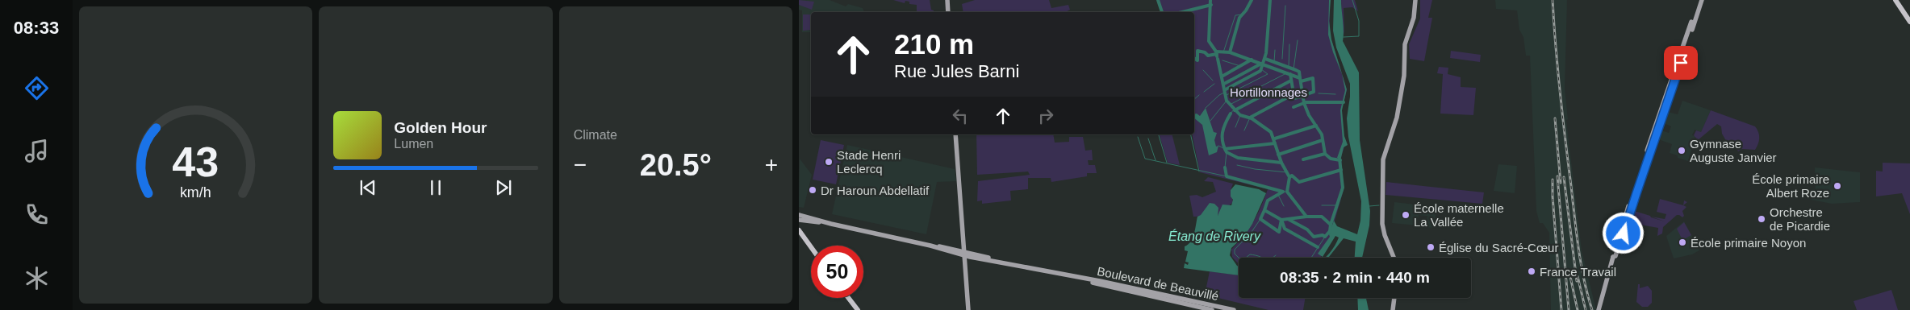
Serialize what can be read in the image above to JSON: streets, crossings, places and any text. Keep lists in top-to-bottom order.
{
  "streets": {
    "main road": ["Boulevard de Beauvillé"]
  },
  "water": ["Étang de Rivery"],
  "parks": ["Hortillonnages"],
  "places": [
    "Gymnase Auguste Janvier",
    "Stade Henri Leclercq",
    "École primaire Albert Roze",
    "Dr Haroun Abdellatif",
    "École maternelle La Vallée",
    "Orchestre de Picardie",
    "École primaire Noyon",
    "Église du Sacré-Cœur",
    "France Travail"
  ],
  "page": {
    "tabs": "08:33",
    "tile": "Climate",
    "turn": ["210 m", "Rue Jules Barni"],
    "song": ["Golden Hour", "Lumen"],
    "heat": ["−", "20.5°", "+"],
    "limit": "50",
    "trip": "08:35 · 2 min · 440 m",
    "gauge": ["43", "km/h"]
  }
}
